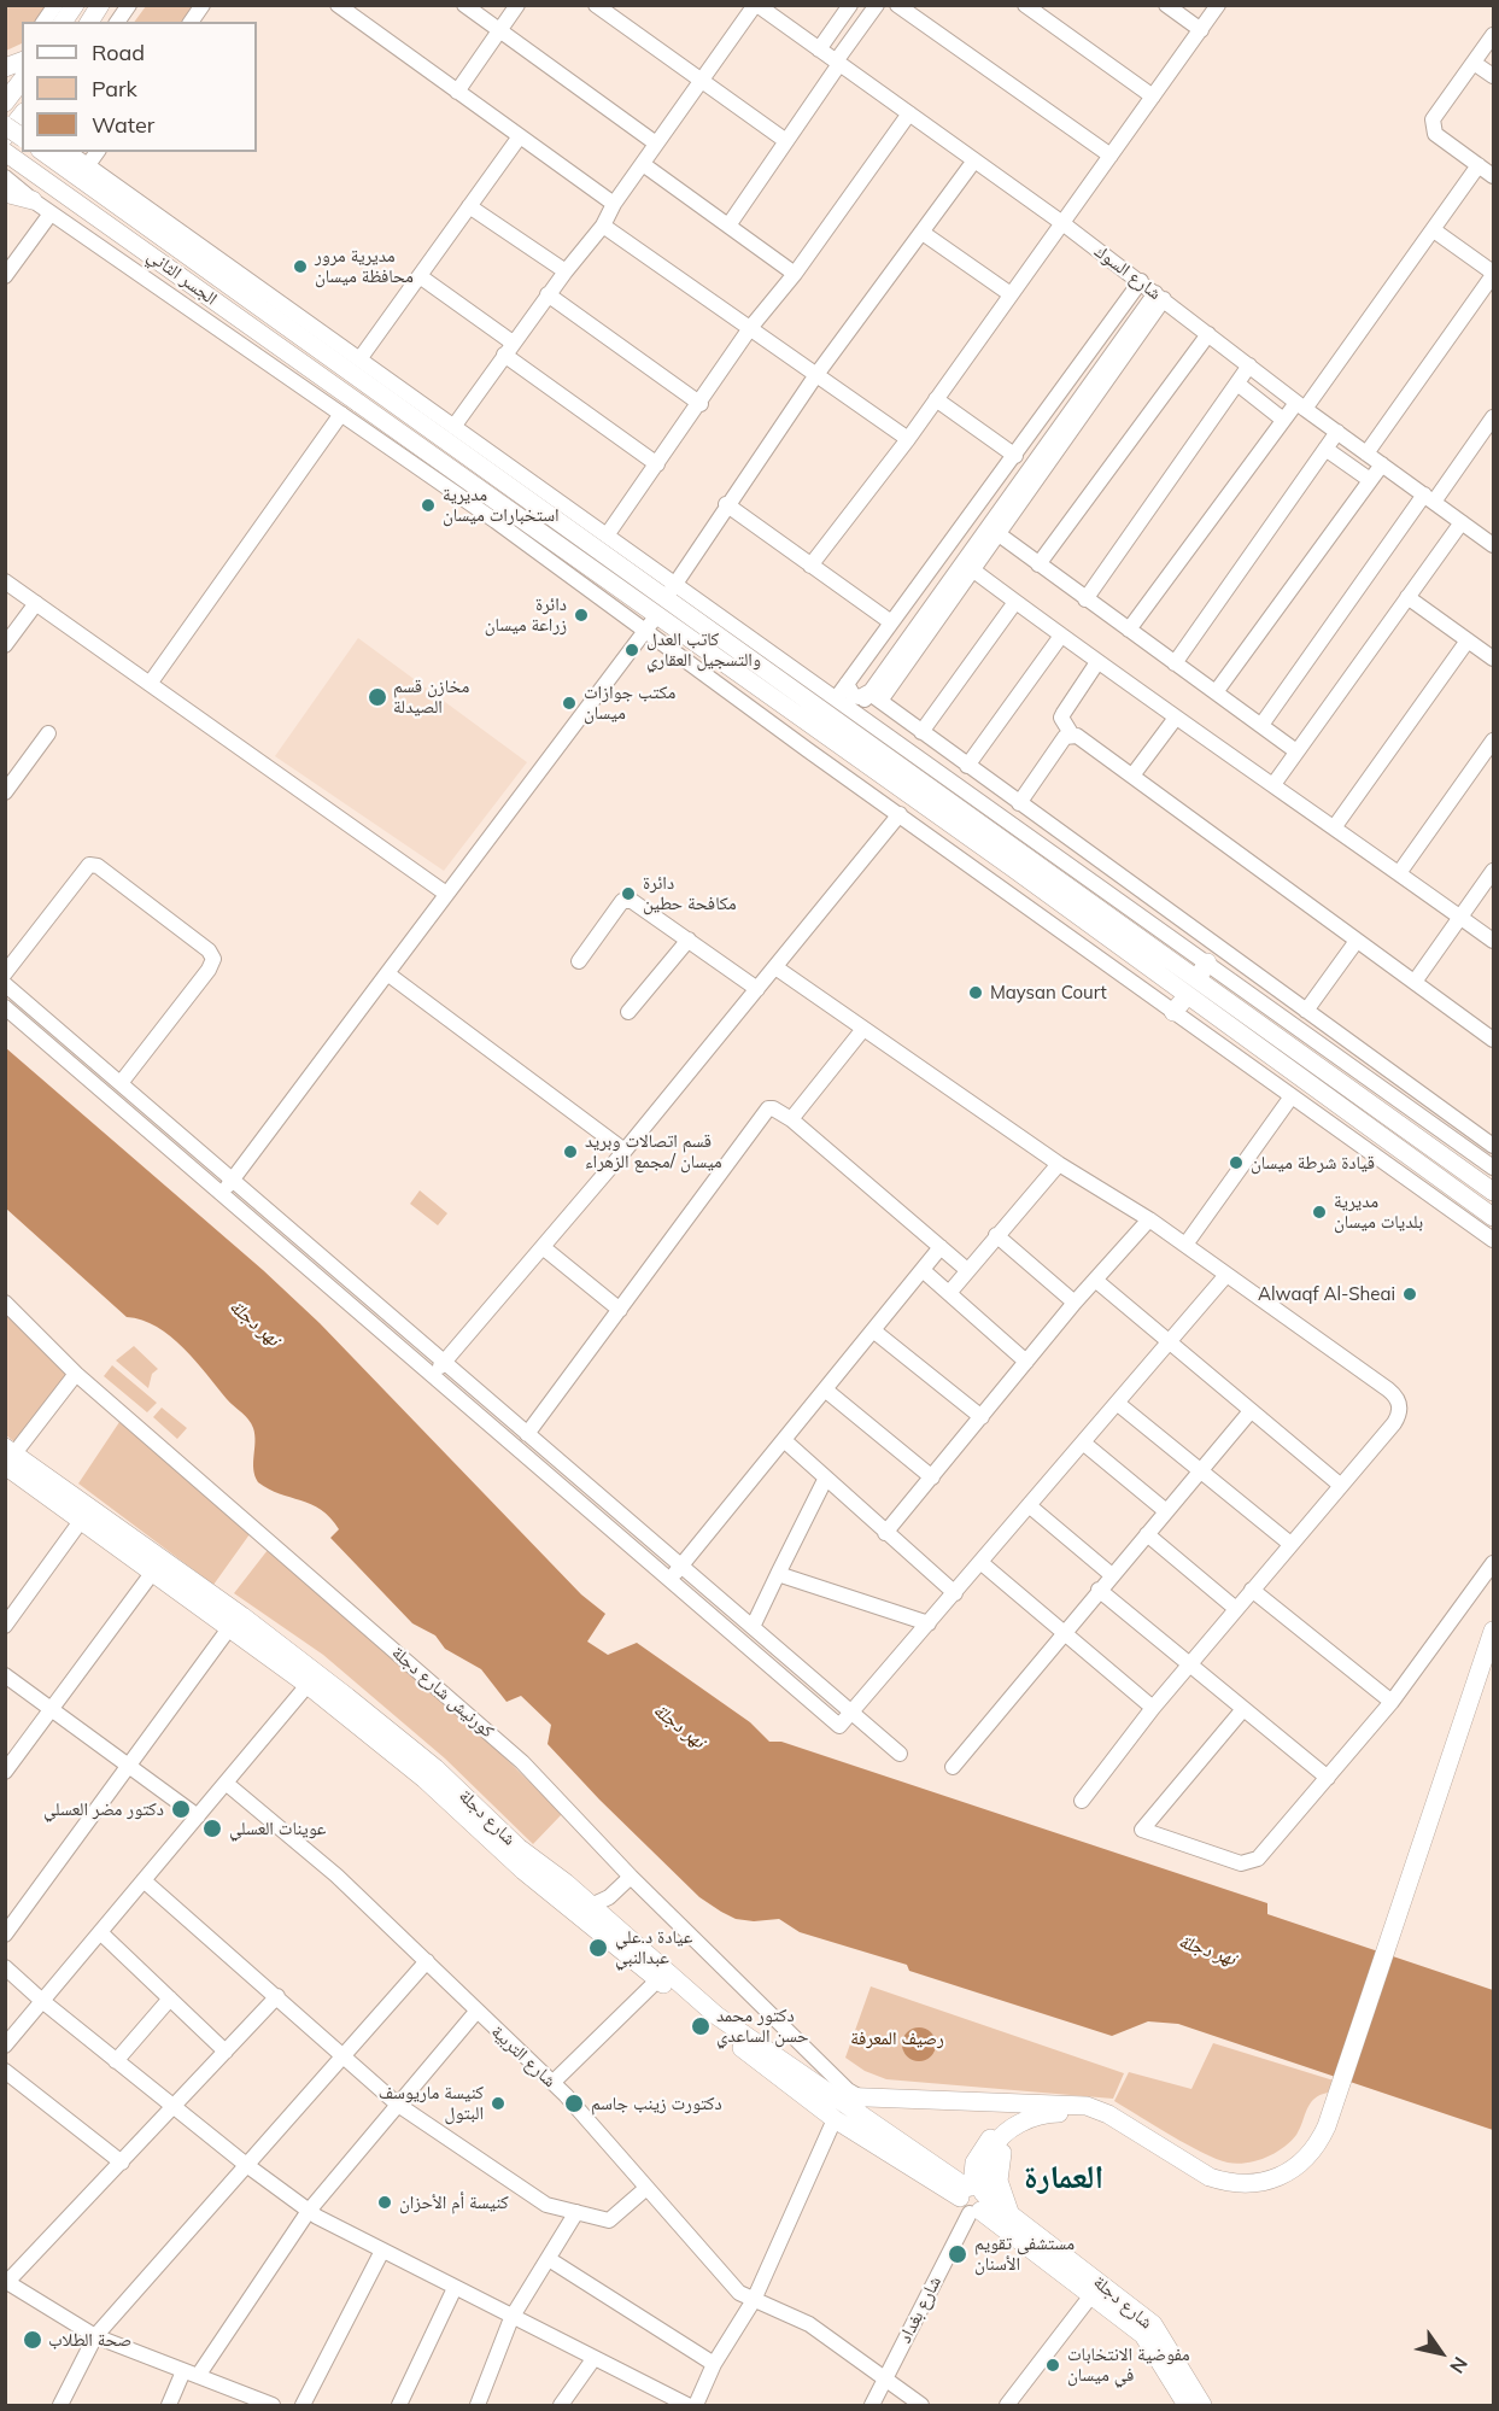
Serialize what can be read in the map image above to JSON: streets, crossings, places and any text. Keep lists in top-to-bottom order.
{
  "streets": {
    "main road": ["الجسر الثاني", "شارع دجلة"],
    "street": [
      "شارع السوك",
      "كورنيش شارع دجلة",
      "شارع التربية",
      "شارع بغداد"
    ]
  },
  "crossings": [
    ["شارع دجلة", "شارع بغداد"],
    ["شارع التربية", "شارع بغداد"]
  ],
  "districts": ["العمارة"],
  "water": ["نهر دجلة"],
  "parks": ["رصيف المعرفة"],
  "places": [
    "مديرية مرور محافظة ميسان",
    "مديرية استخبارات ميسان",
    "دائرة زراعة ميسان",
    "كاتب العدل والتسجيل العقاري",
    "مخازن قسم الصيدلة",
    "مكتب جوازات ميسان",
    "دائرة مكافحة حطين",
    "Maysan Court",
    "قسم اتصالات وبريد ميسان /مجمع الزهراء",
    "قيادة شرطة ميسان",
    "مديرية بلديات ميسان",
    "Alwaqf Al-Sheai",
    "دكتور مضر العسلي",
    "عوينات العسلي",
    "عيادة د.علي عبدالنبي",
    "دكتور محمد حسن الساعدي",
    "كنيسة ماريوسف البتول",
    "دكتورت زينب جاسم",
    "كنيسة أم الأحزان",
    "مستشفى تقويم الأسنان",
    "صحة الطلاب",
    "مفوضية الانتخابات في ميسان"
  ],
  "legend": ["Road", "Park", "Water"],
  "north": "bottom right"
}
